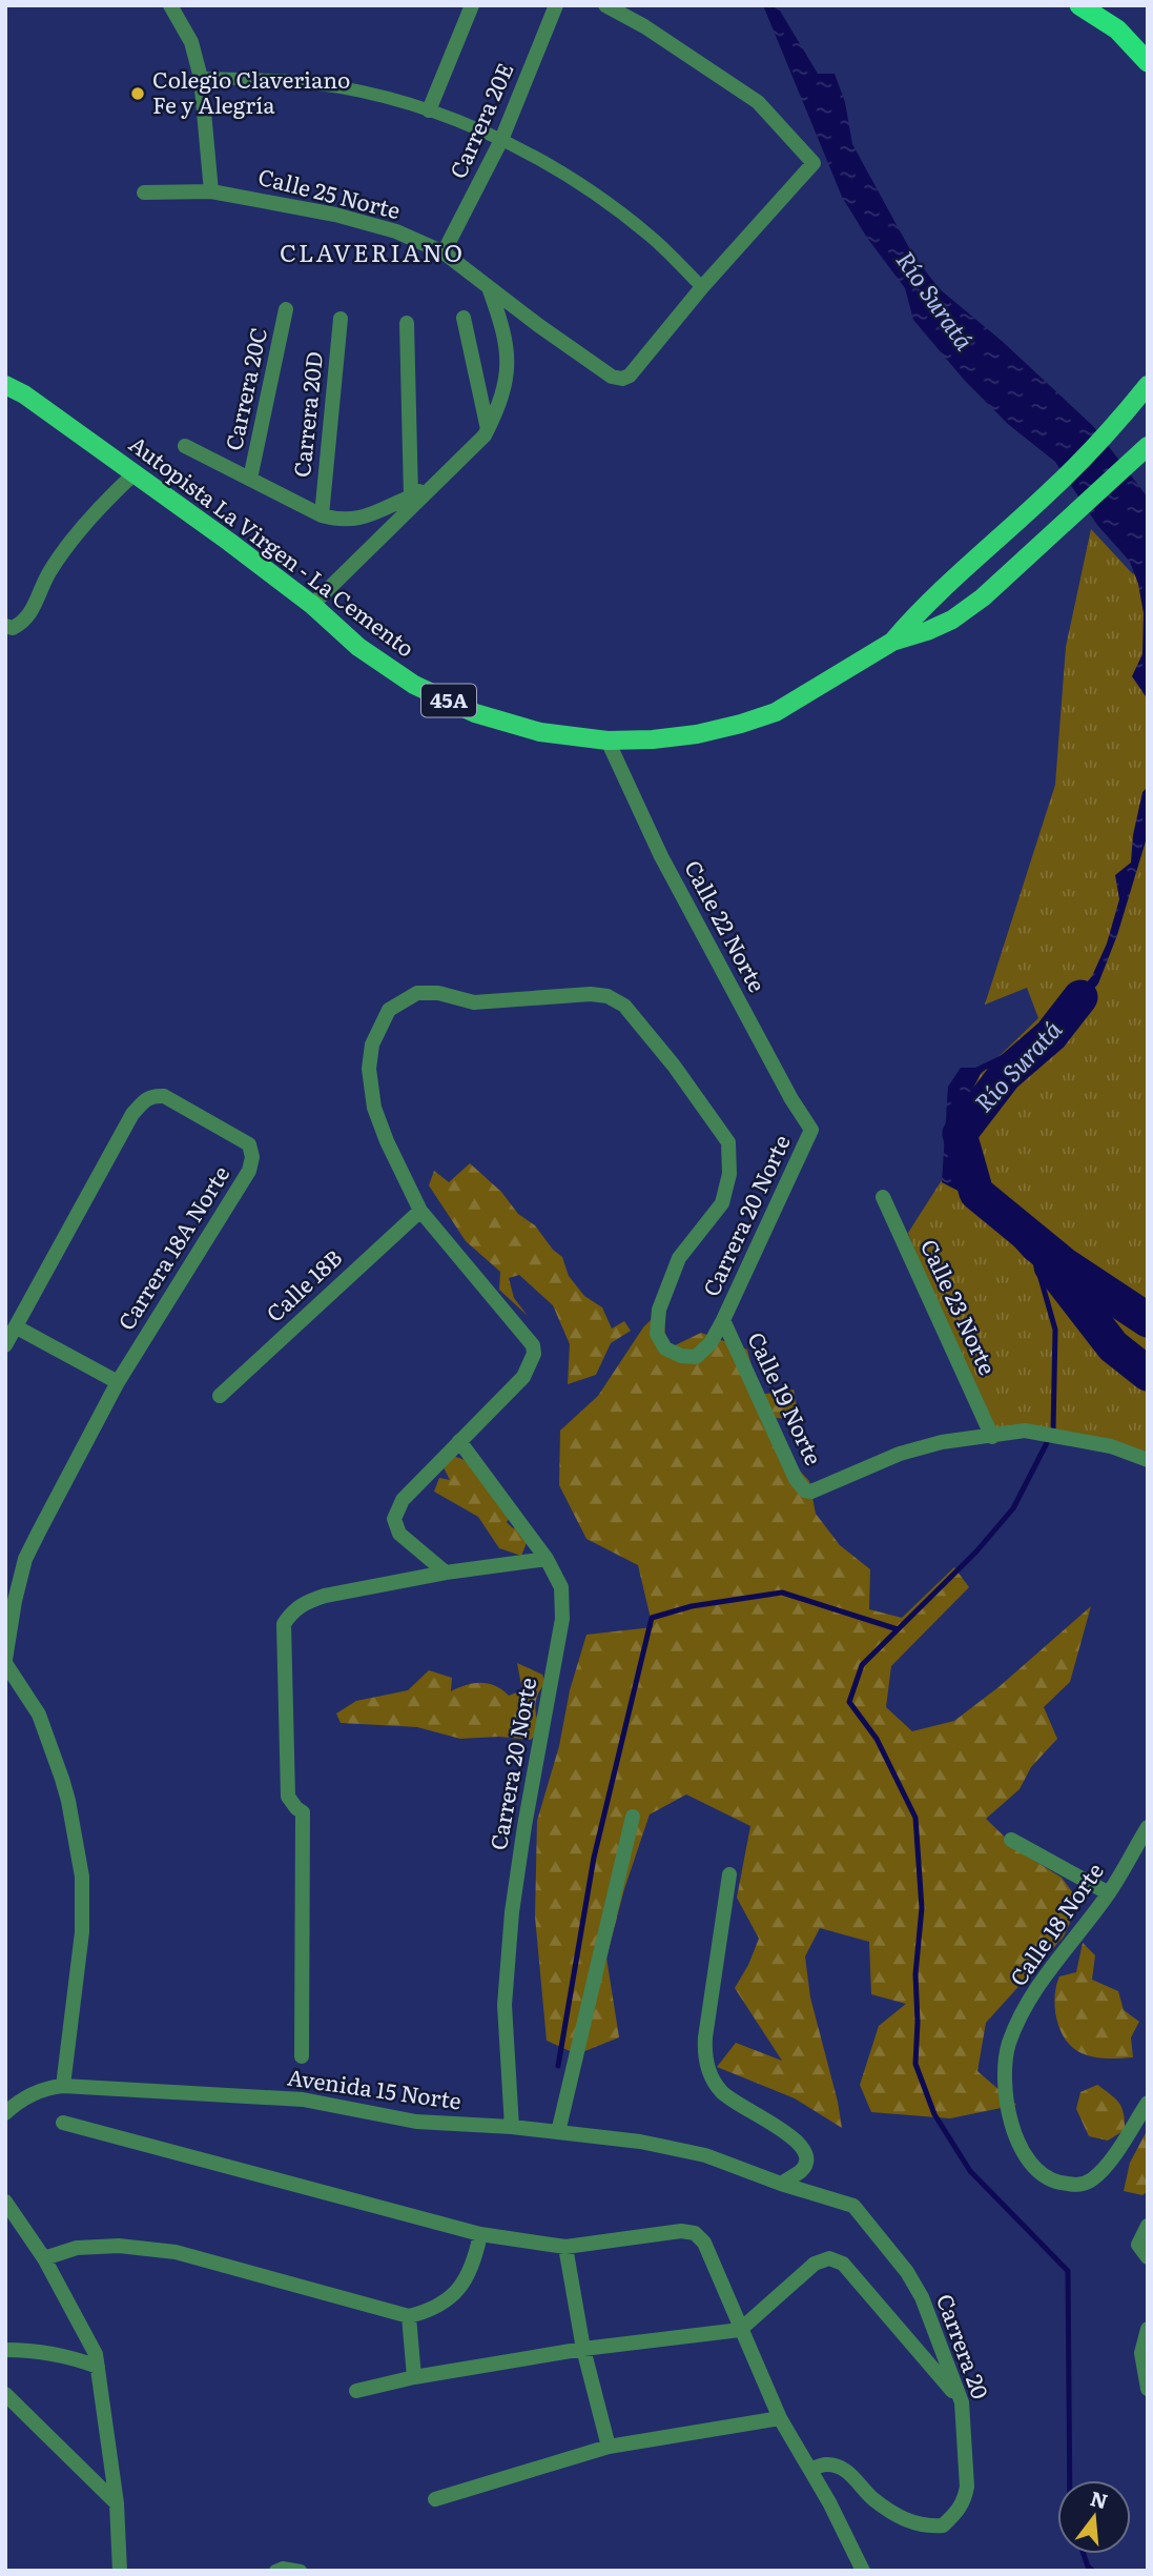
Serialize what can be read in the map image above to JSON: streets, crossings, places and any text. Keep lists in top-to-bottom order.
{
  "streets": {
    "main road": ["Autopista La Virgen - La Cemento", "45A"],
    "street": [
      "Carrera 20E",
      "Calle 25 Norte",
      "Carrera 20C",
      "Carrera 20D",
      "Calle 22 Norte",
      "Carrera 20 Norte",
      "Carrera 18A Norte",
      "Calle 18B",
      "Calle 23 Norte",
      "Calle 19 Norte",
      "Calle 18 Norte",
      "Avenida 15 Norte",
      "Carrera 20"
    ]
  },
  "crossings": [
    ["Carrera 20E", "Calle 25 Norte"],
    ["Autopista La Virgen - La Cemento", "Calle 22 Norte"],
    ["Calle 22 Norte", "Carrera 20 Norte"],
    ["Carrera 20 Norte", "Calle 18B"],
    ["Carrera 20 Norte", "Calle 19 Norte"],
    ["Carrera 20 Norte", "Avenida 15 Norte"],
    ["Calle 23 Norte", "Calle 19 Norte"],
    ["Avenida 15 Norte", "Carrera 20"]
  ],
  "districts": ["CLAVERIANO"],
  "water": ["Río Suratá"],
  "places": ["Colegio Claveriano Fe y Alegría"],
  "north": "top"
}
